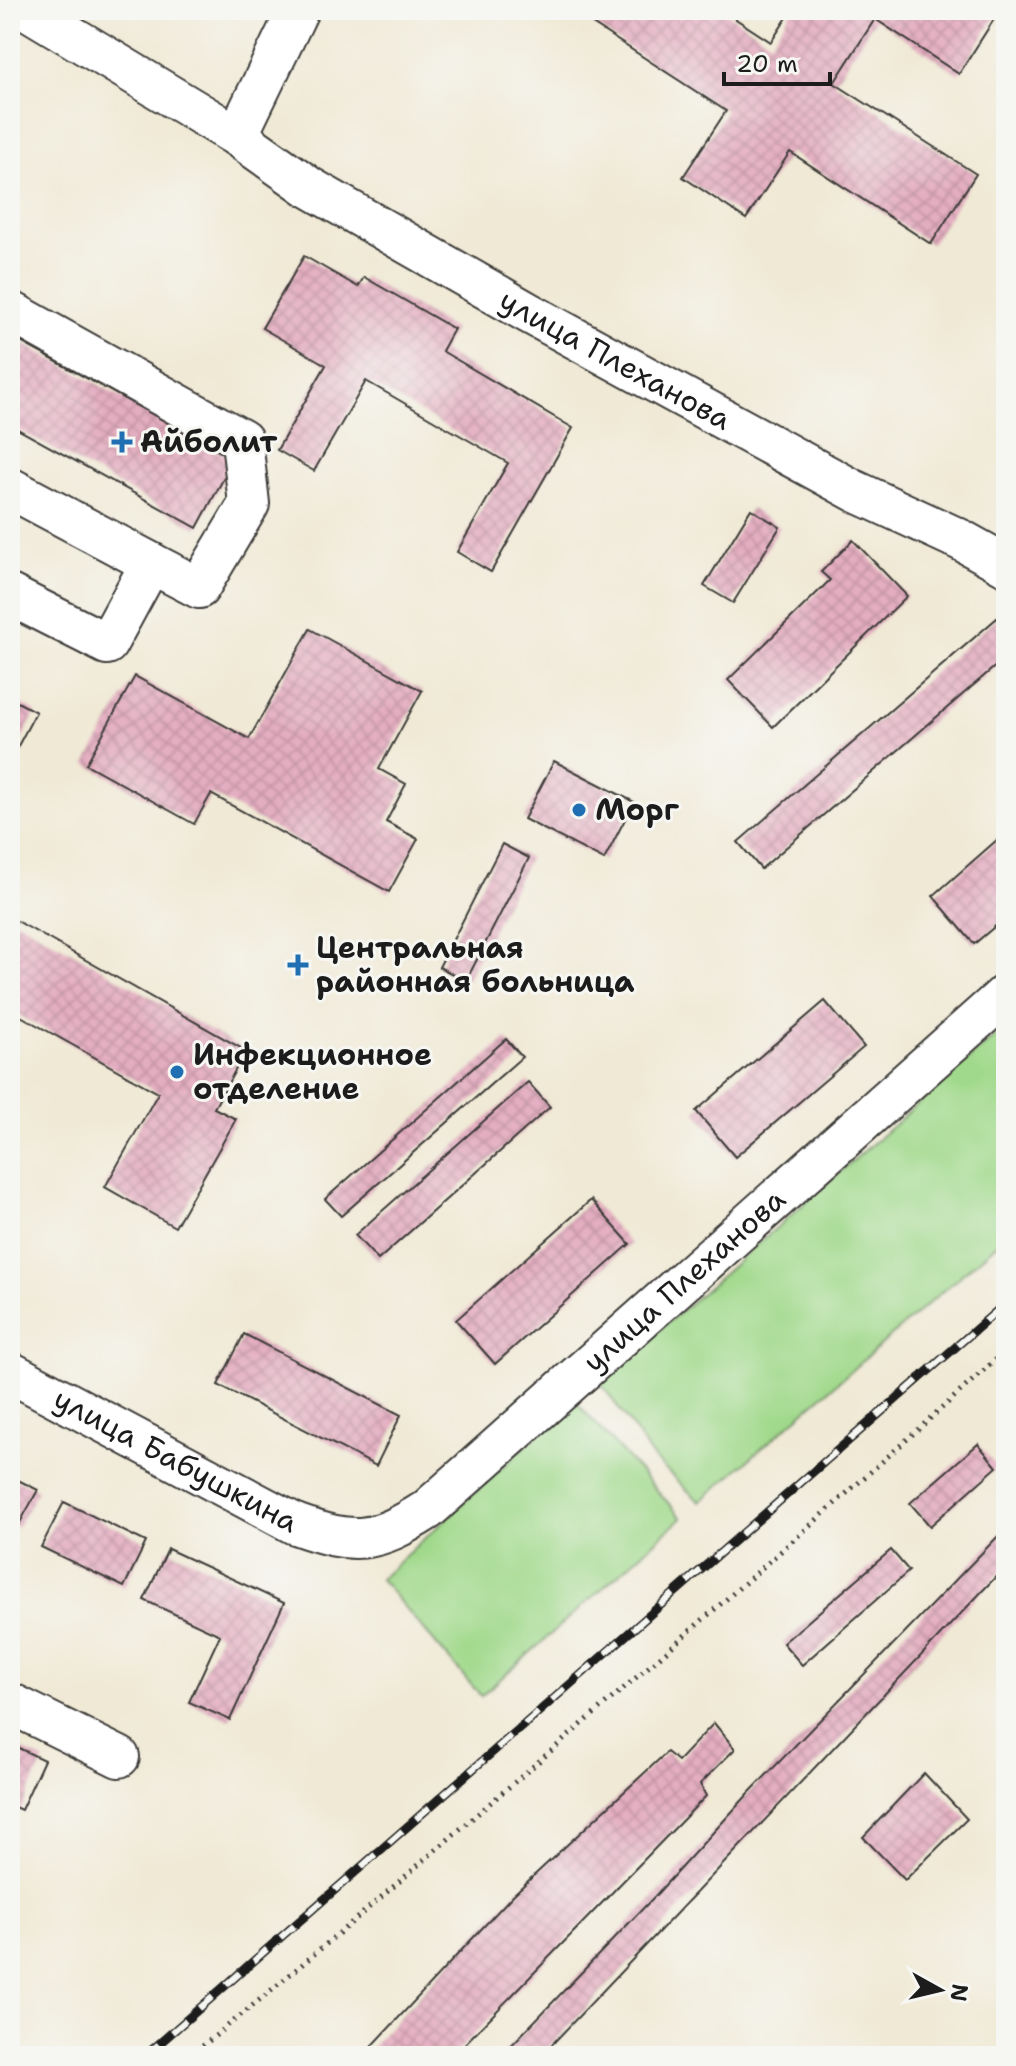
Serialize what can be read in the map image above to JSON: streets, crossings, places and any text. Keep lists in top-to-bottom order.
{
  "streets": {
    "street": ["улица Плеханова", "улица Бабушкина"]
  },
  "crossings": [
    ["улица Плеханова", "улица Бабушкина"]
  ],
  "places": {
    "health": ["Айболит", "Центральная районная больница"],
    "other": ["Морг", "Инфекционное отделение"]
  },
  "scale_bar": "20 m",
  "north": "right"
}
